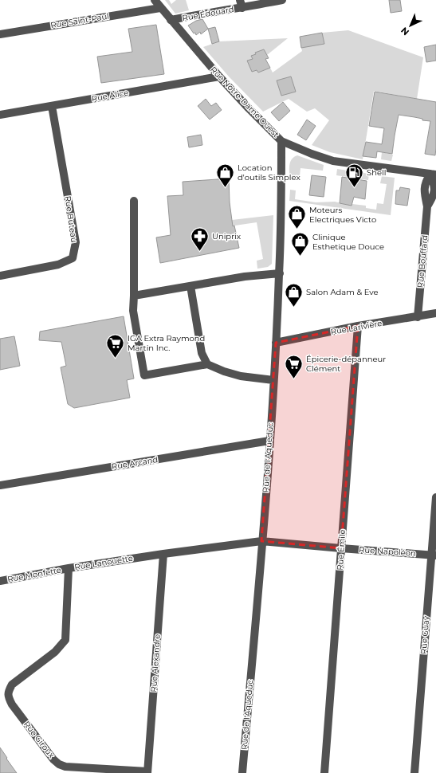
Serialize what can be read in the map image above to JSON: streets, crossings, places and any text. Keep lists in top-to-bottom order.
{
  "streets": {
    "street": [
      "Rue Édouard",
      "Rue Saint-Paul",
      "Rue Alice",
      "Rue Notre-Dame Ouest",
      "Rue Buteau",
      "Rue Bouffard",
      "Rue Larivière",
      "Rue de l'Aqueduc",
      "Rue Arcand",
      "Rue Émile",
      "Rue Napoléon",
      "Rue Lanouette",
      "Rue Monfette",
      "Rue Guay",
      "Rue Alexandre",
      "Rue Giroux"
    ]
  },
  "crossings": [
    ["Rue Édouard", "Rue Notre-Dame Ouest"],
    ["Rue Saint-Paul", "Rue Notre-Dame Ouest"],
    ["Rue Alice", "Rue Notre-Dame Ouest"],
    ["Rue Alice", "Rue Buteau"],
    ["Rue Notre-Dame Ouest", "Rue Bouffard"],
    ["Rue Notre-Dame Ouest", "Rue de l'Aqueduc"],
    ["Rue Bouffard", "Rue Larivière"],
    ["Rue Larivière", "Rue de l'Aqueduc"],
    ["Rue Larivière", "Rue Émile"],
    ["Rue de l'Aqueduc", "Rue Arcand"],
    ["Rue de l'Aqueduc", "Rue Napoléon"],
    ["Rue de l'Aqueduc", "Rue Lanouette"],
    ["Rue Émile", "Rue Napoléon"],
    ["Rue Napoléon", "Rue Lanouette"],
    ["Rue Napoléon", "Rue Guay"],
    ["Rue Lanouette", "Rue Monfette"],
    ["Rue Lanouette", "Rue Alexandre"],
    ["Rue Lanouette", "Rue Giroux"],
    ["Rue Alexandre", "Rue Giroux"]
  ],
  "places": {
    "shop": [
      "Location d'outils Simplex",
      "Moteurs Electriques Victo",
      "Clinique Esthetique Douce",
      "Salon Adam & Eve"
    ],
    "fuel station": ["Shell"],
    "pharmacy": ["Uniprix"],
    "supermarket": ["IGA Extra Raymond Martin Inc.", "Épicerie-dépanneur Clément"]
  },
  "north": "bottom left"
}
